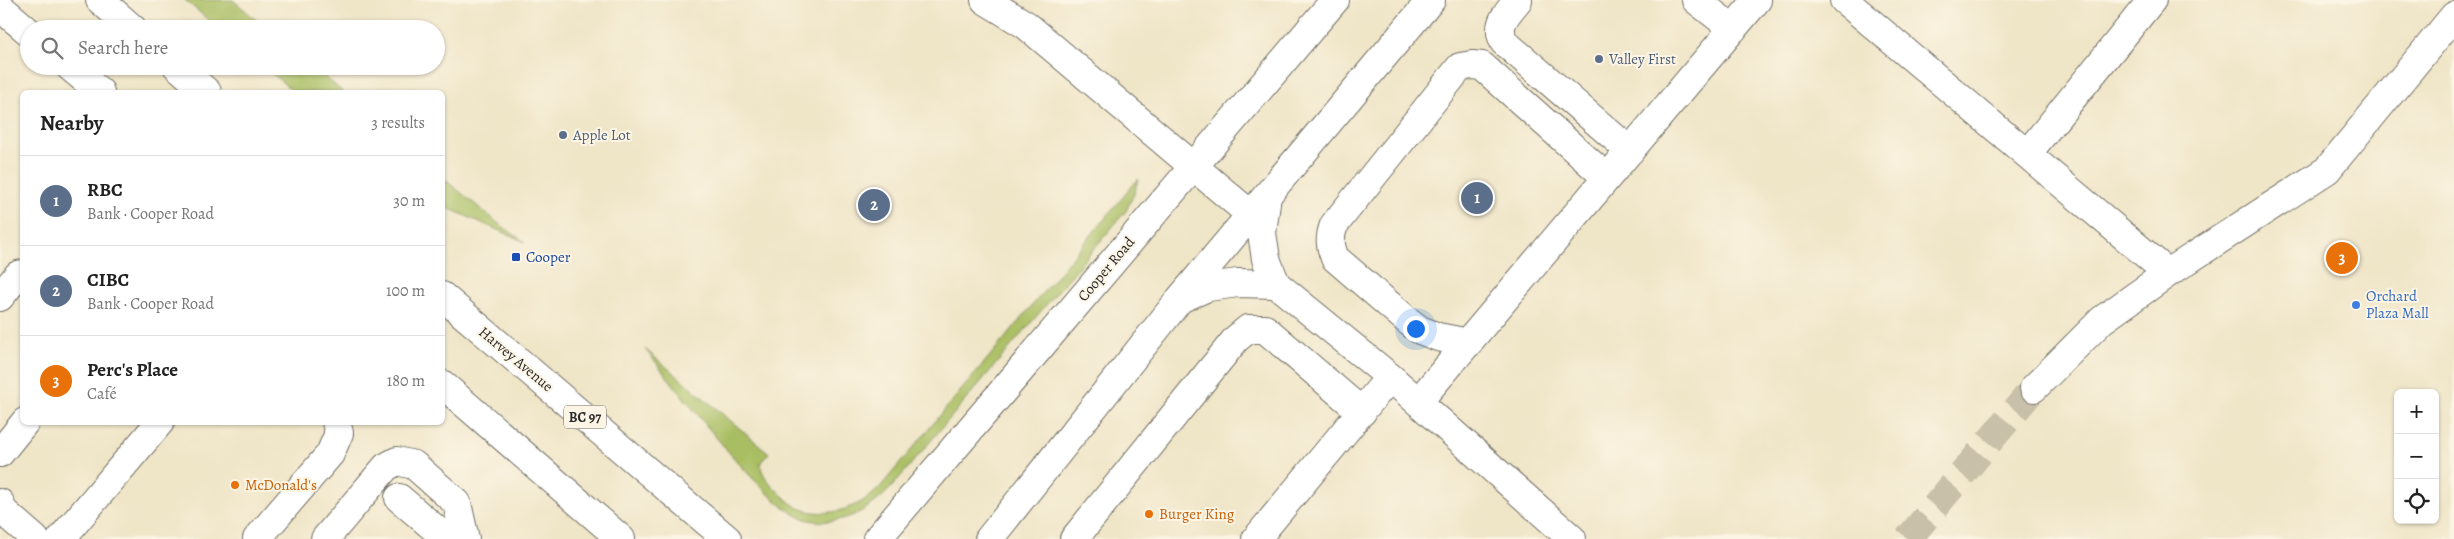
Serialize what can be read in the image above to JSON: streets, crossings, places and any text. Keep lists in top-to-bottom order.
{
  "streets": {
    "main road": ["Cooper Road", "Harvey Avenue", "BC 97"]
  },
  "places": {
    "other": [
      "Valley First",
      "Apple Lot",
      "Orchard Plaza Mall",
      "McDonald's",
      "Burger King"
    ],
    "transit": ["Cooper"]
  },
  "page": {
    "search": "Search here",
    "heading": ["Nearby", "3 results"],
    "list": [
      {
        "mark": "1",
        "name": "RBC",
        "note": "Bank · Cooper Road",
        "value": "30 m"
      },
      {
        "mark": "2",
        "name": "CIBC",
        "note": "Bank · Cooper Road",
        "value": "100 m"
      },
      {
        "mark": "3",
        "name": "Perc's Place",
        "note": "Café",
        "value": "180 m"
      }
    ],
    "pins": ["1", "2", "3"],
    "map_buttons": ["+", "−"]
  }
}
